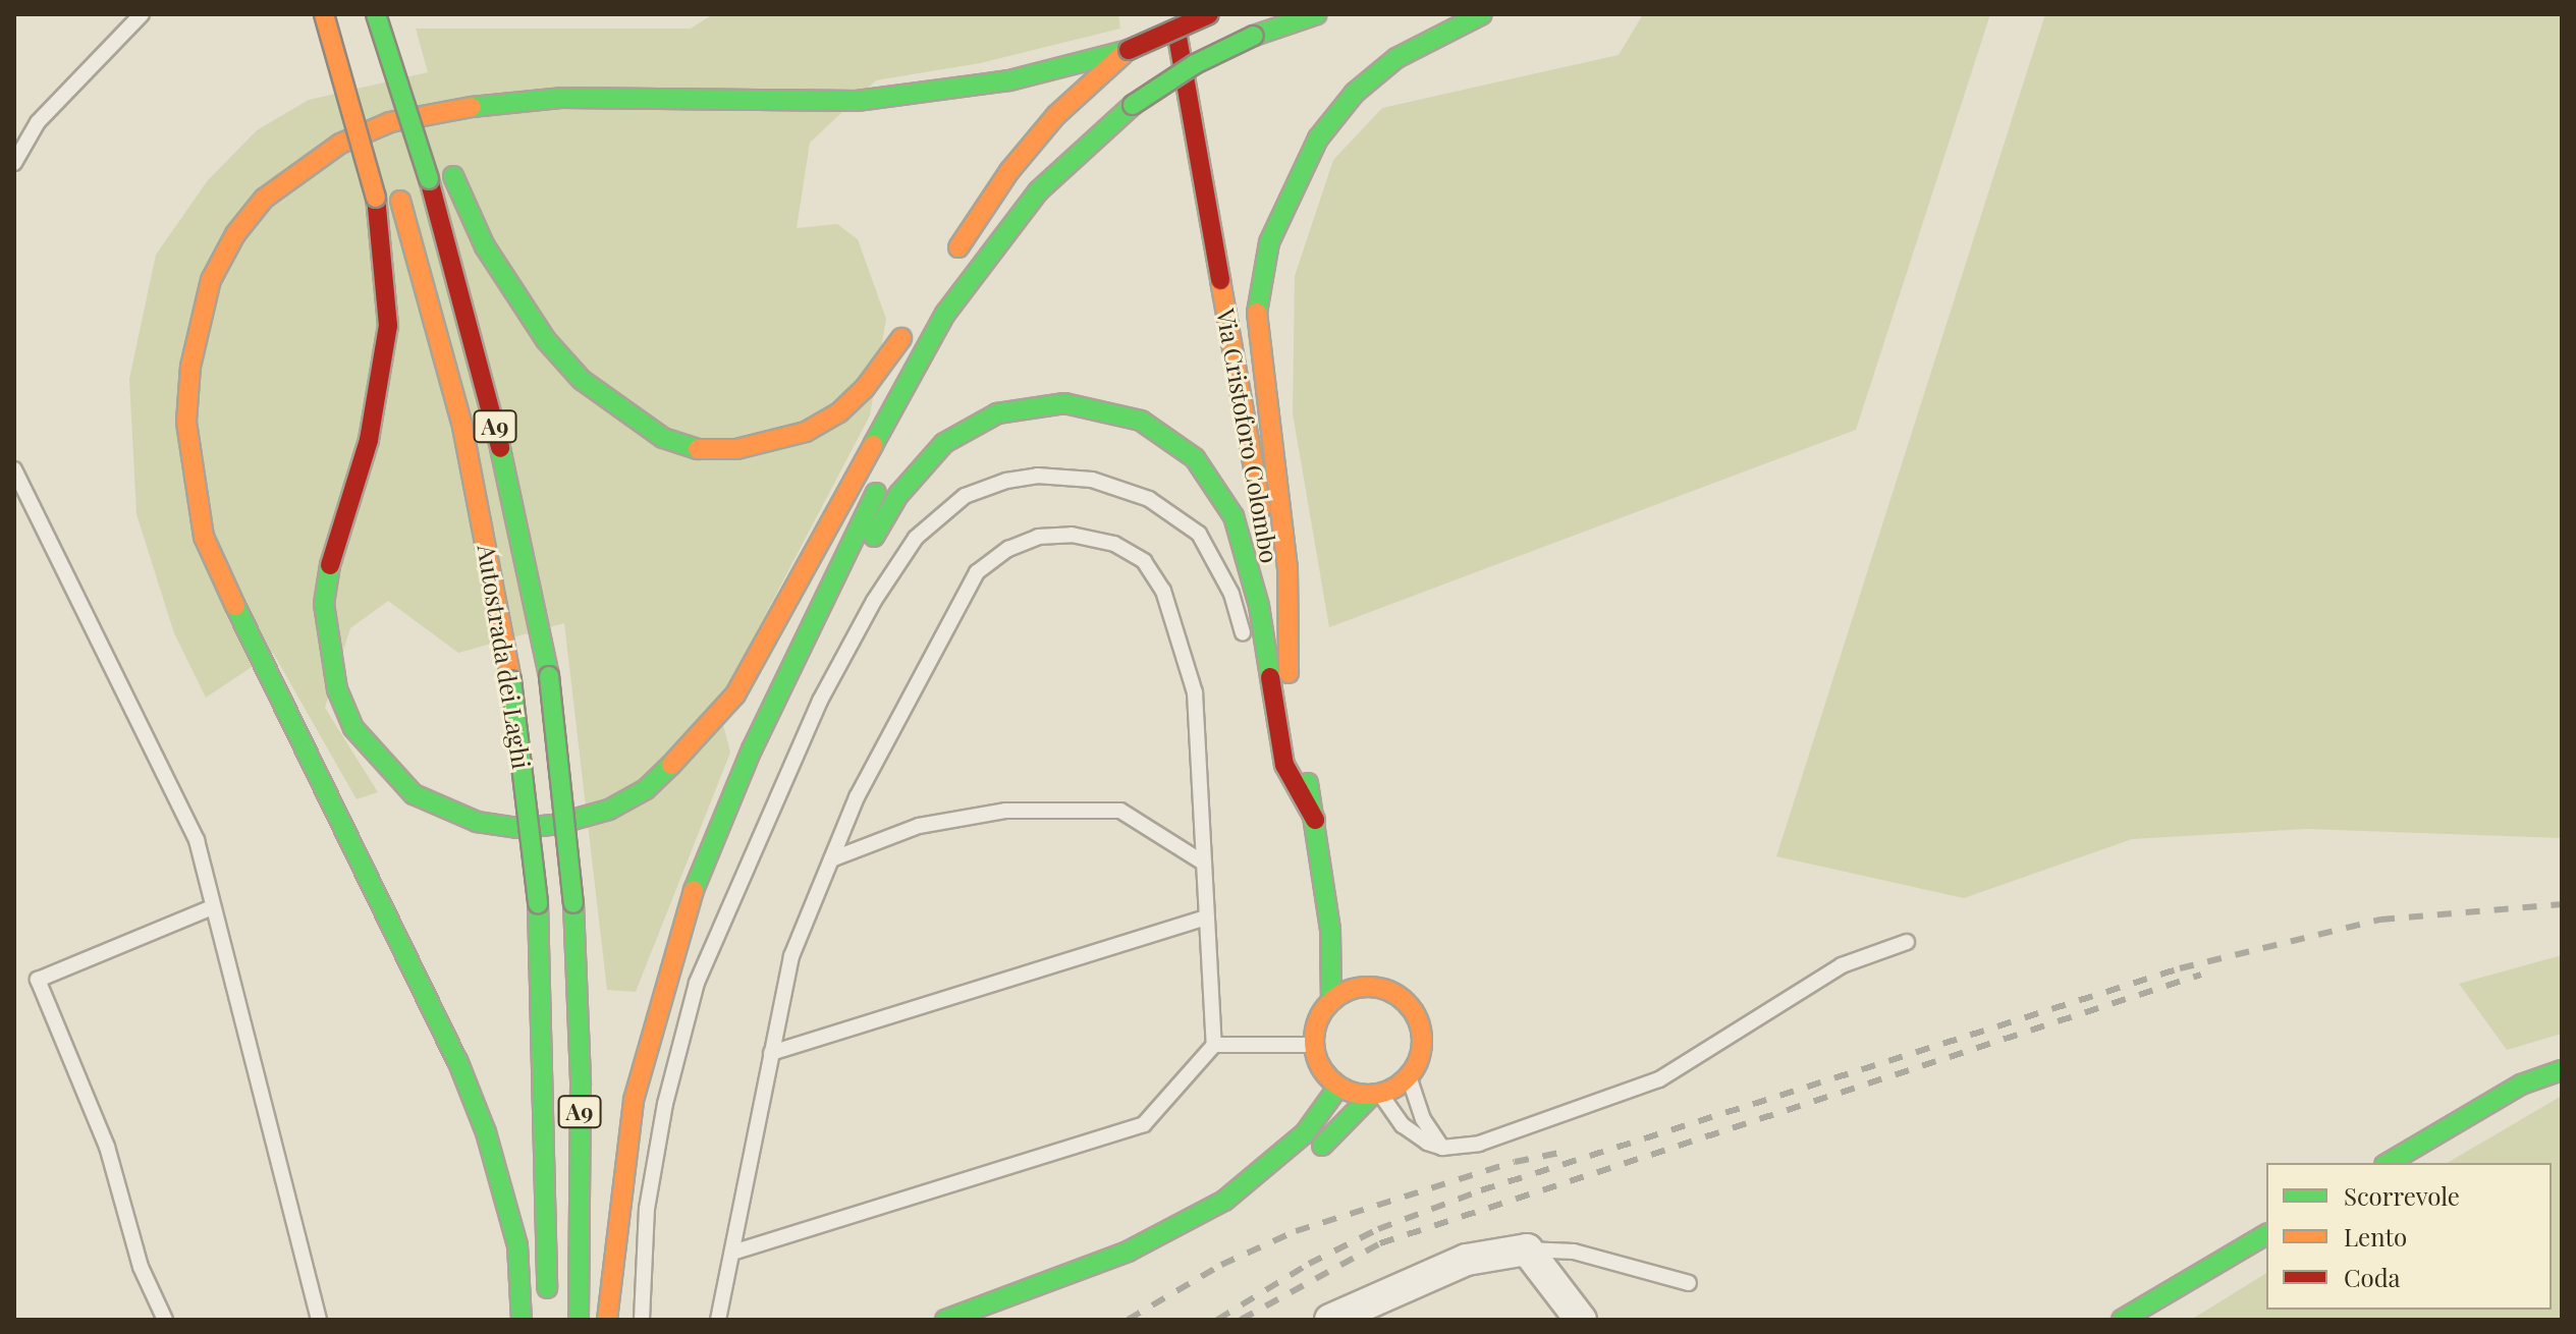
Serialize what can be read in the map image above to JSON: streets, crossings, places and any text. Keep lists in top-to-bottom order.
{
  "streets": {
    "main road": ["A9", "Via Cristoforo Colombo", "Autostrada dei Laghi"]
  },
  "legend": ["Scorrevole", "Lento", "Coda"]
}
